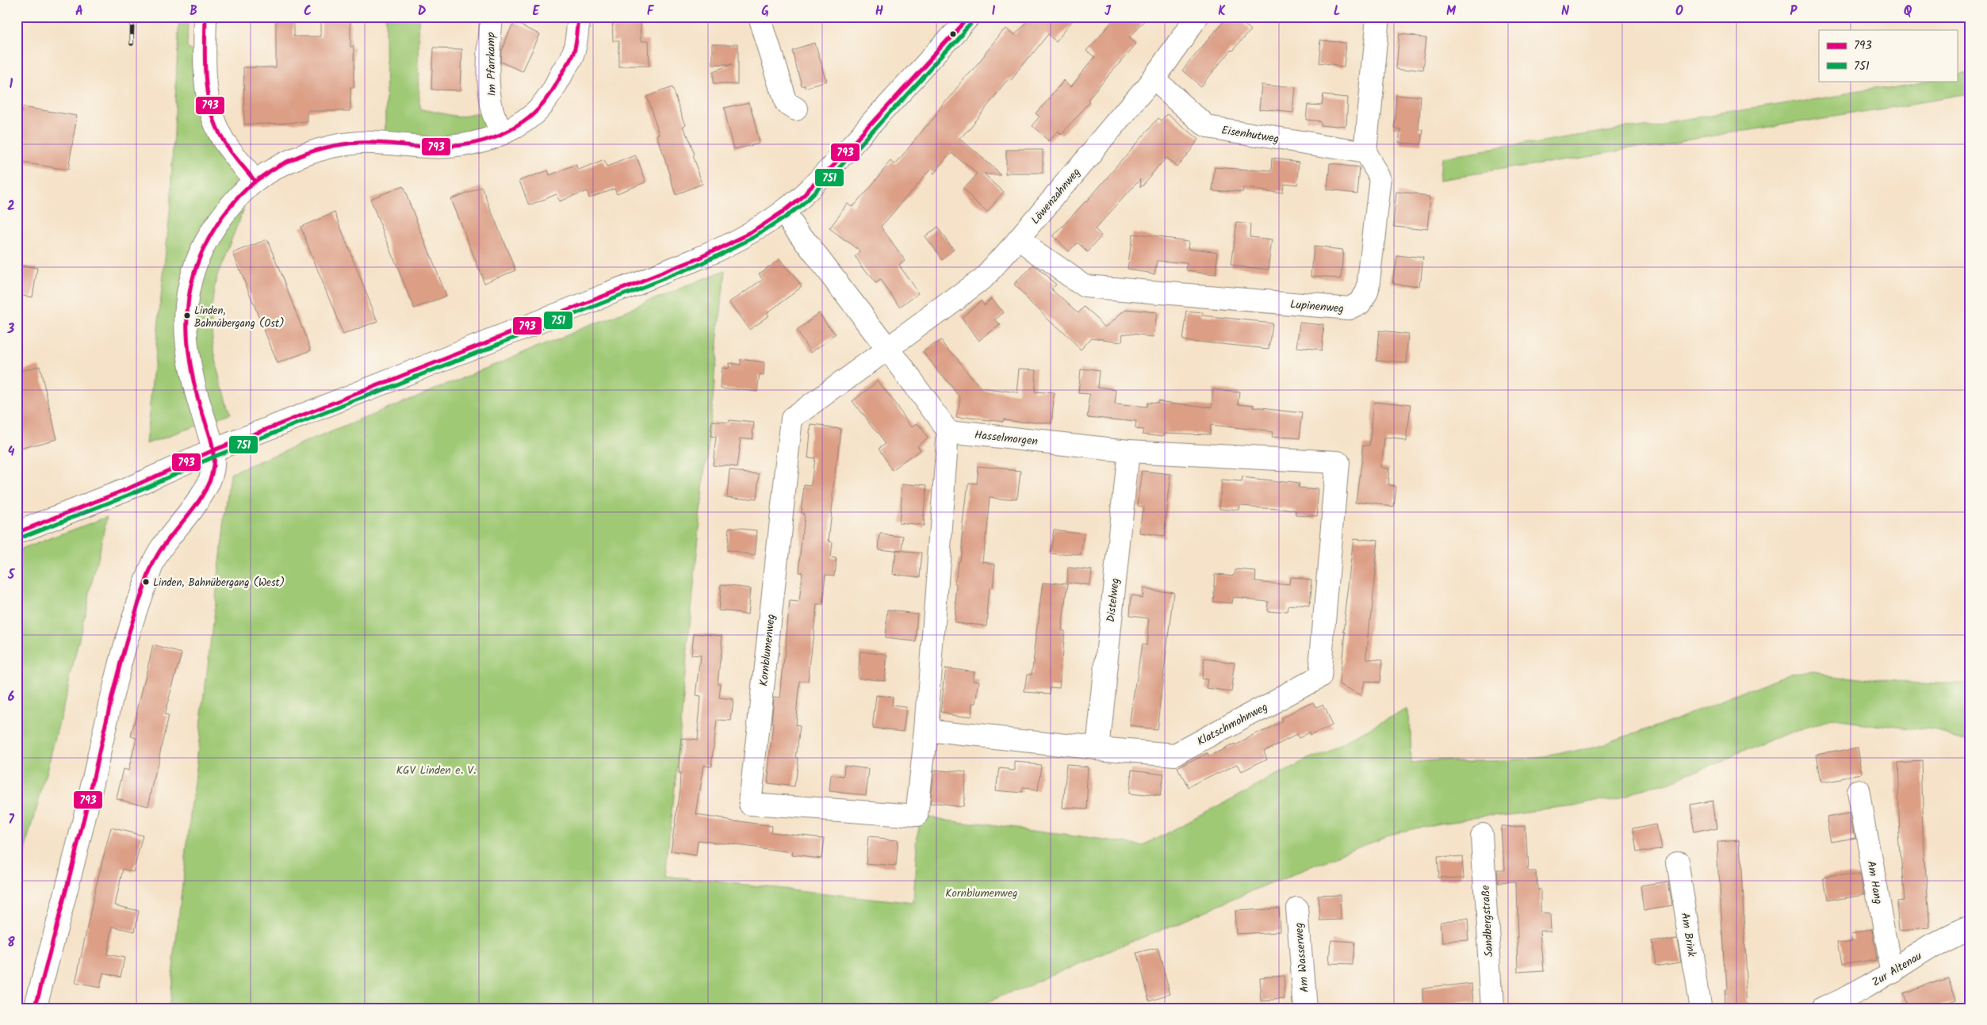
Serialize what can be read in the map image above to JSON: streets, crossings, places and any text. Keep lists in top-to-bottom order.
{
  "streets": {
    "street": [
      "Im Pfarrkamp",
      "Eisenhutweg",
      "Löwenzahnweg",
      "Lupinenweg",
      "Hasselmorgen",
      "Distelweg",
      "Kornblumenweg",
      "Klatschmohnweg",
      "Am Hang",
      "Sandbergstraße",
      "Am Brink",
      "Am Wasserweg",
      "Zur Altenau"
    ]
  },
  "crossings": [
    ["Eisenhutweg", "Löwenzahnweg"],
    ["Eisenhutweg", "Lupinenweg"],
    ["Löwenzahnweg", "Lupinenweg"],
    ["Löwenzahnweg", "Kornblumenweg"],
    ["Hasselmorgen", "Distelweg"],
    ["Hasselmorgen", "Kornblumenweg"],
    ["Hasselmorgen", "Klatschmohnweg"],
    ["Distelweg", "Klatschmohnweg"],
    ["Kornblumenweg", "Klatschmohnweg"],
    ["Am Hang", "Zur Altenau"]
  ],
  "parks": ["KGV Linden e. V.", "Kornblumenweg"],
  "places": ["Linden, Bahnübergang (Ost)", "Linden, Bahnübergang (West)"],
  "lines": ["transit line 793", "transit line 751"],
  "legend": ["793", "751"],
  "grid": {
    "columns": [
      "A",
      "B",
      "C",
      "D",
      "E",
      "F",
      "G",
      "H",
      "I",
      "J",
      "K",
      "L",
      "M",
      "N",
      "O",
      "P",
      "Q"
    ],
    "rows": [
      "1",
      "2",
      "3",
      "4",
      "5",
      "6",
      "7",
      "8"
    ]
  }
}
